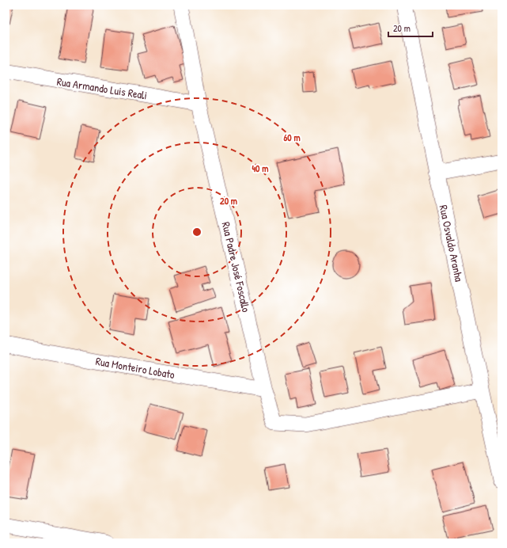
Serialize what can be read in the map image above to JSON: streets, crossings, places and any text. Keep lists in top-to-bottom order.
{
  "streets": {
    "street": [
      "Rua Armando Luis Reali",
      "Rua Osvaldo Aranha",
      "Rua Padre José Foscallo",
      "Rua Monteiro Lobato"
    ]
  },
  "crossings": [
    ["Rua Armando Luis Reali", "Rua Padre José Foscallo"],
    ["Rua Osvaldo Aranha", "Rua Padre José Foscallo"],
    ["Rua Padre José Foscallo", "Rua Monteiro Lobato"]
  ],
  "scale_bar": "20 m",
  "rings": ["60 m", "40 m", "20 m"]
}
